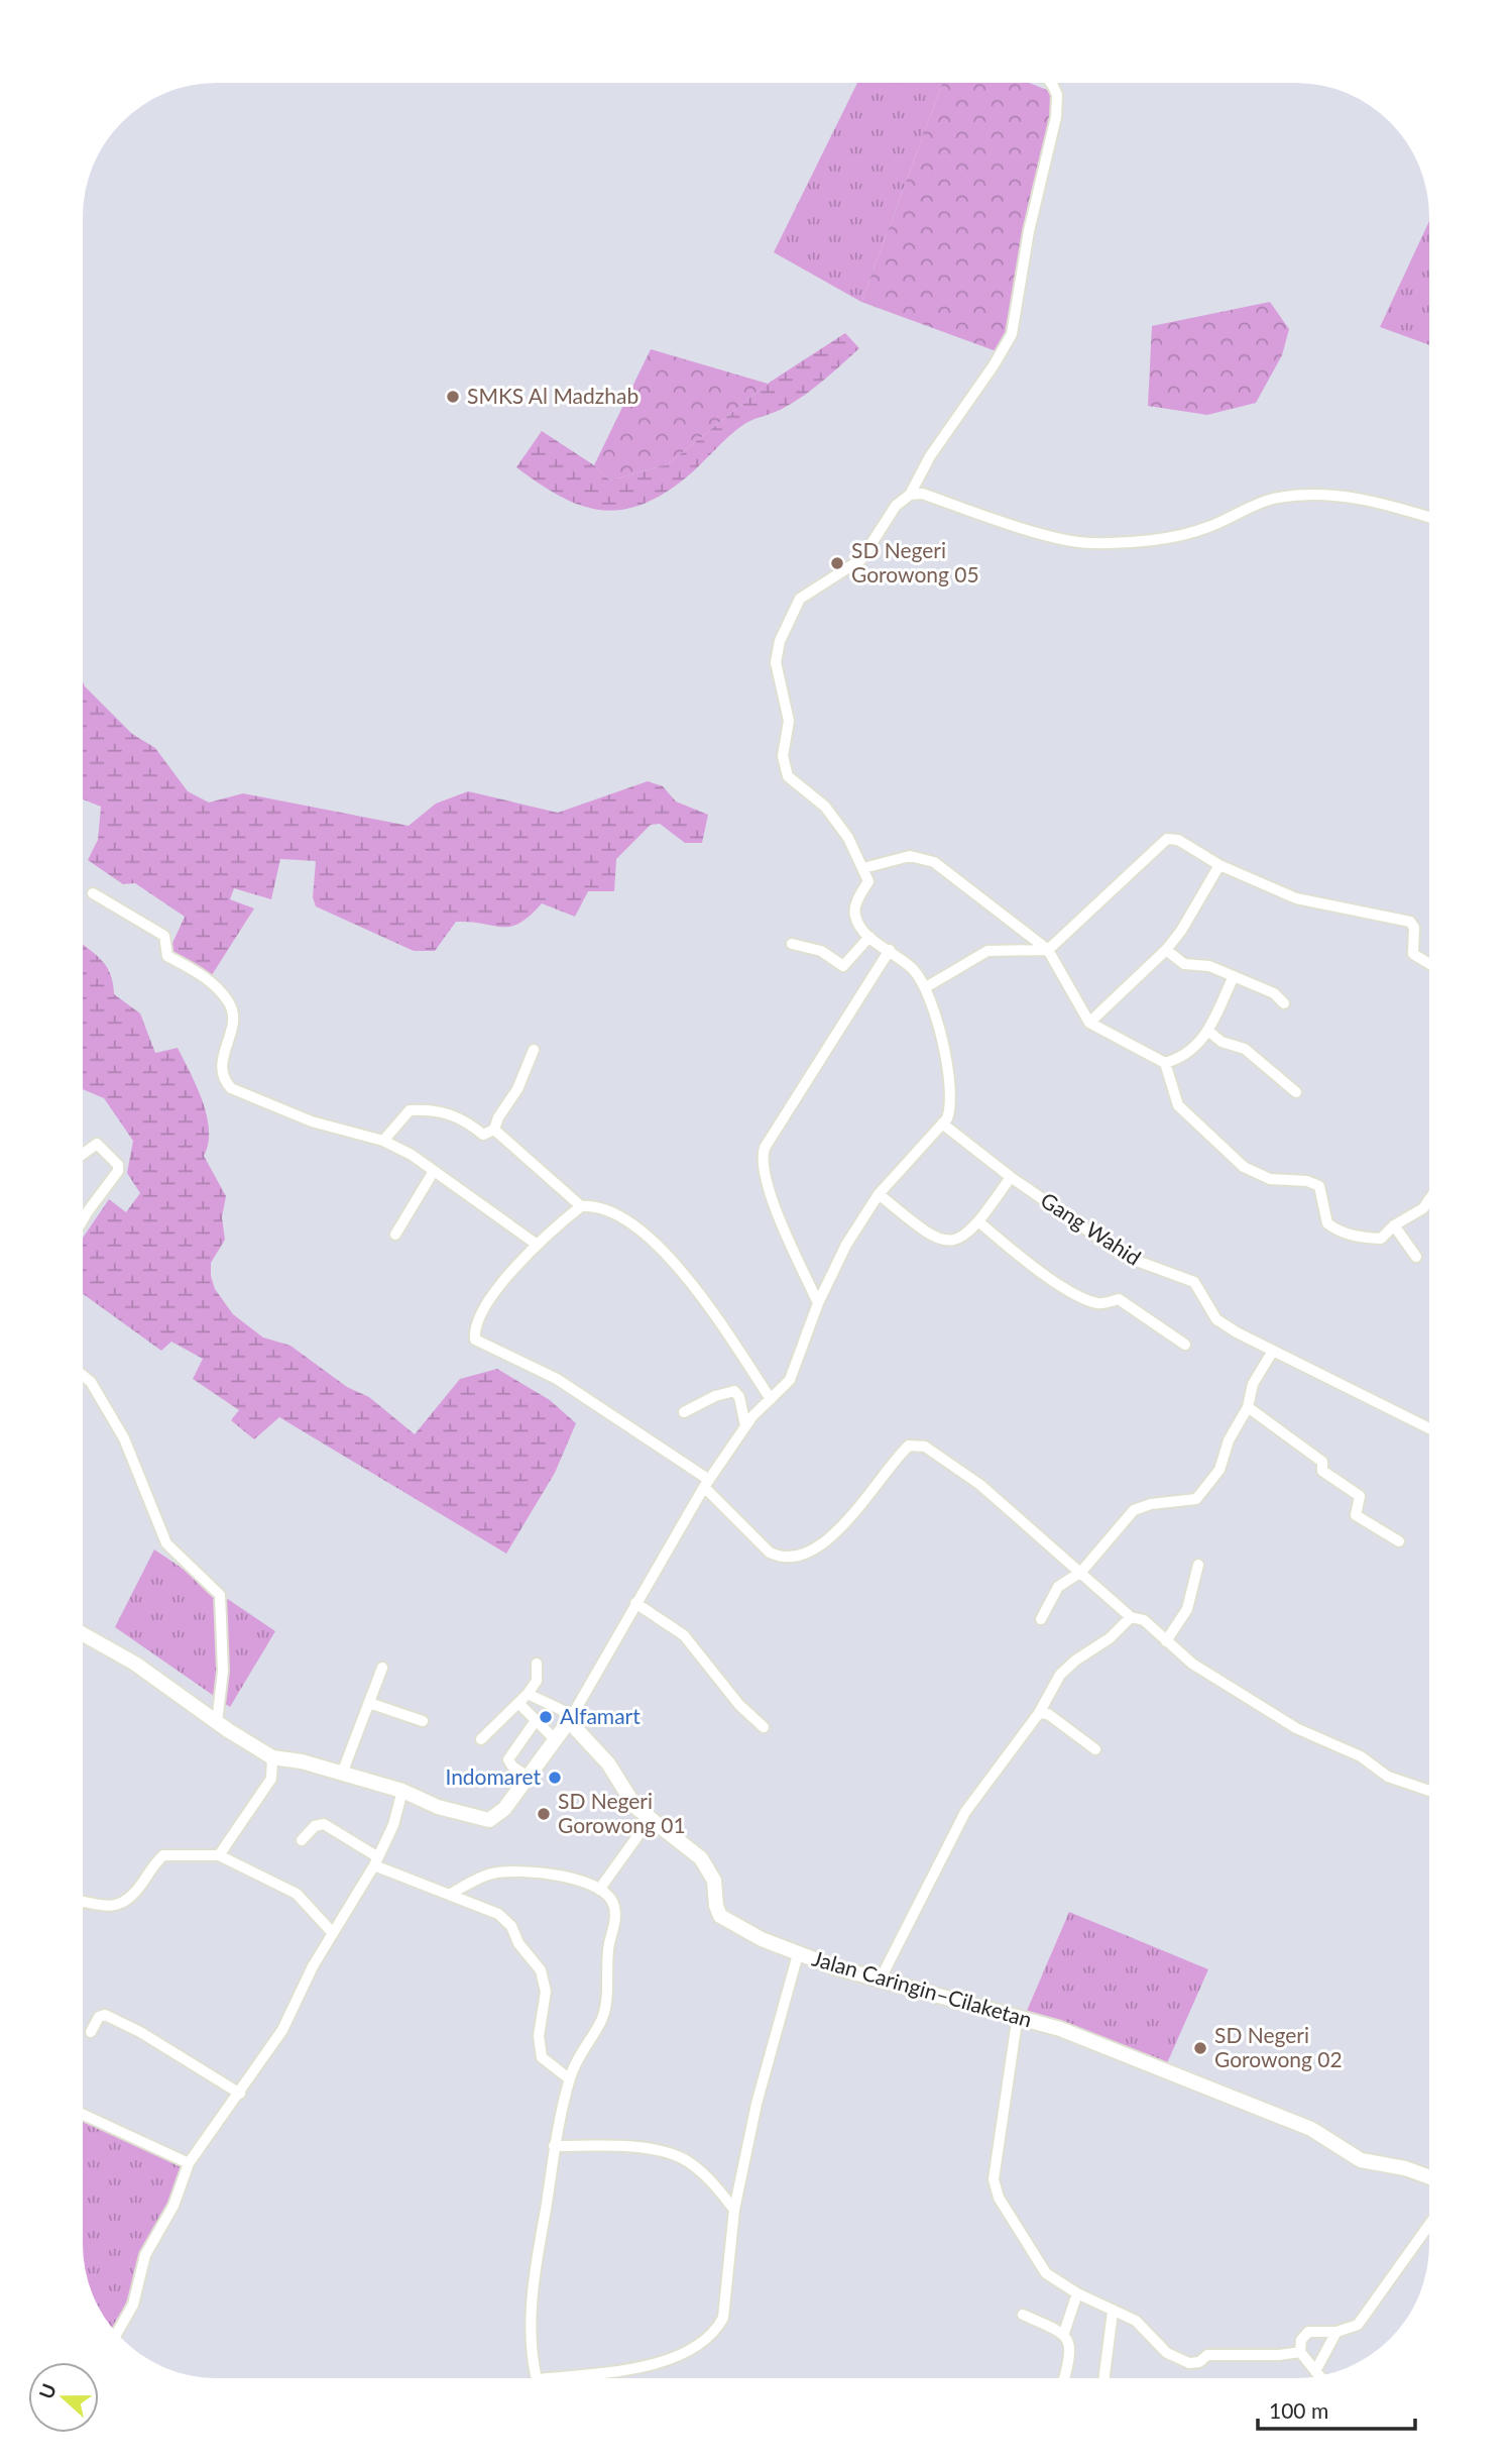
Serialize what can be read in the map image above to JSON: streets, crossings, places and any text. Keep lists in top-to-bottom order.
{
  "streets": {
    "street": ["Gang Wahid", "Jalan Caringin–Cilaketan"]
  },
  "places": [
    "SMKS Al Madzhab",
    "SD Negeri Gorowong 05",
    "Alfamart",
    "Indomaret",
    "SD Negeri Gorowong 01",
    "SD Negeri Gorowong 02"
  ],
  "scale_bar": "100 m",
  "north": "left"
}
